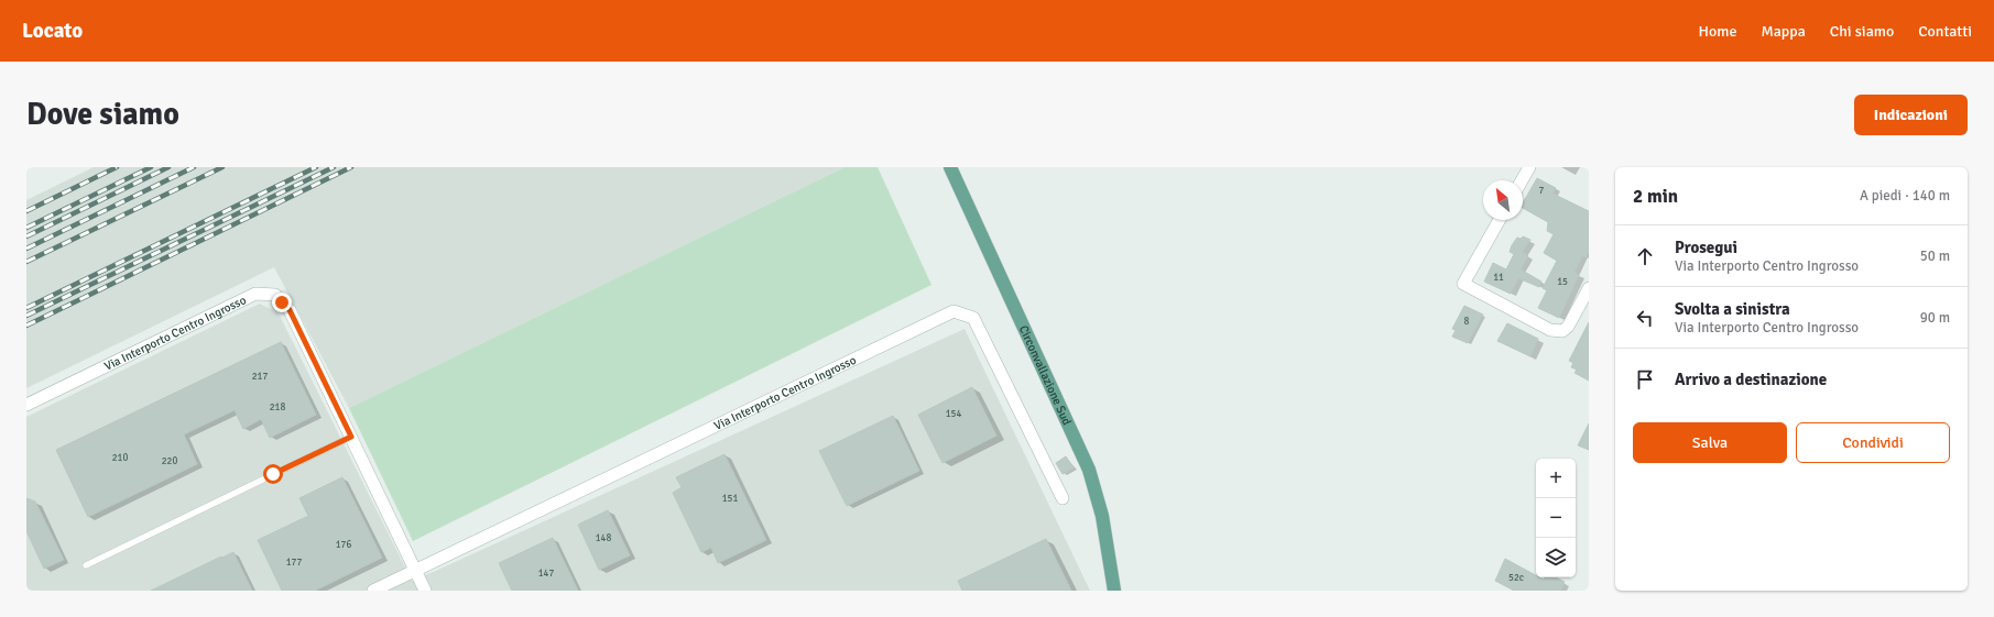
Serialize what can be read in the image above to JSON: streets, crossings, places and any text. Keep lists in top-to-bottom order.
{
  "streets": {
    "main road": ["Circonvallazione Sud"],
    "street": ["Via Interporto Centro Ingrosso"]
  },
  "house_numbers": [
    "7",
    "11",
    "15",
    "8",
    "217",
    "218",
    "154",
    "210",
    "220",
    "151",
    "148",
    "176",
    "177",
    "147",
    "52c"
  ],
  "north": "top left",
  "page": {
    "header": "Locato",
    "nav": [
      "Home",
      "Mappa",
      "Chi siamo",
      "Contatti"
    ],
    "buttons": [
      "Indicazioni",
      ["Salva", "Condividi"]
    ],
    "title": "Dove siamo",
    "heading": ["2 min", "A piedi · 140 m"],
    "list": [
      ["Prosegui", "Via Interporto Centro Ingrosso", "50 m"],
      ["Svolta a sinistra", "Via Interporto Centro Ingrosso", "90 m"],
      "Arrivo a destinazione"
    ],
    "map_buttons": ["+", "−"]
  }
}
